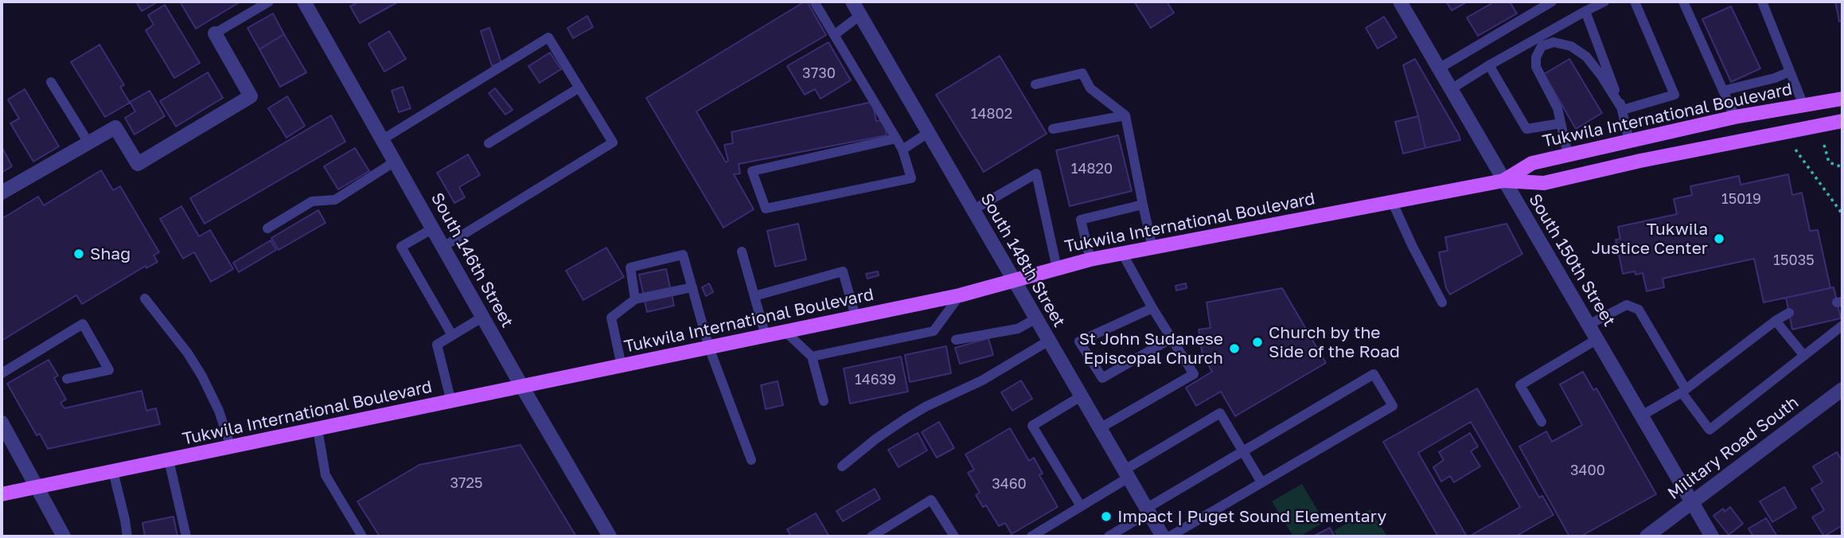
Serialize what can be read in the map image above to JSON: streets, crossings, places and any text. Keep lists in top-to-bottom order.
{
  "streets": {
    "main road": ["Tukwila International Boulevard"],
    "street": [
      "South 146th Street",
      "South 148th Street",
      "South 150th Street",
      "Military Road South"
    ]
  },
  "crossings": [
    ["Tukwila International Boulevard", "South 146th Street"],
    ["Tukwila International Boulevard", "South 148th Street"],
    ["Tukwila International Boulevard", "South 150th Street"],
    ["South 150th Street", "Military Road South"]
  ],
  "places": [
    "Tukwila Justice Center",
    "Shag",
    "Church by the Side of the Road",
    "St John Sudanese Episcopal Church",
    "Impact | Puget Sound Elementary"
  ],
  "house_numbers": [
    "3730",
    "14802",
    "14820",
    "15019",
    "15035",
    "14639",
    "3400",
    "3725",
    "3460"
  ]
}
